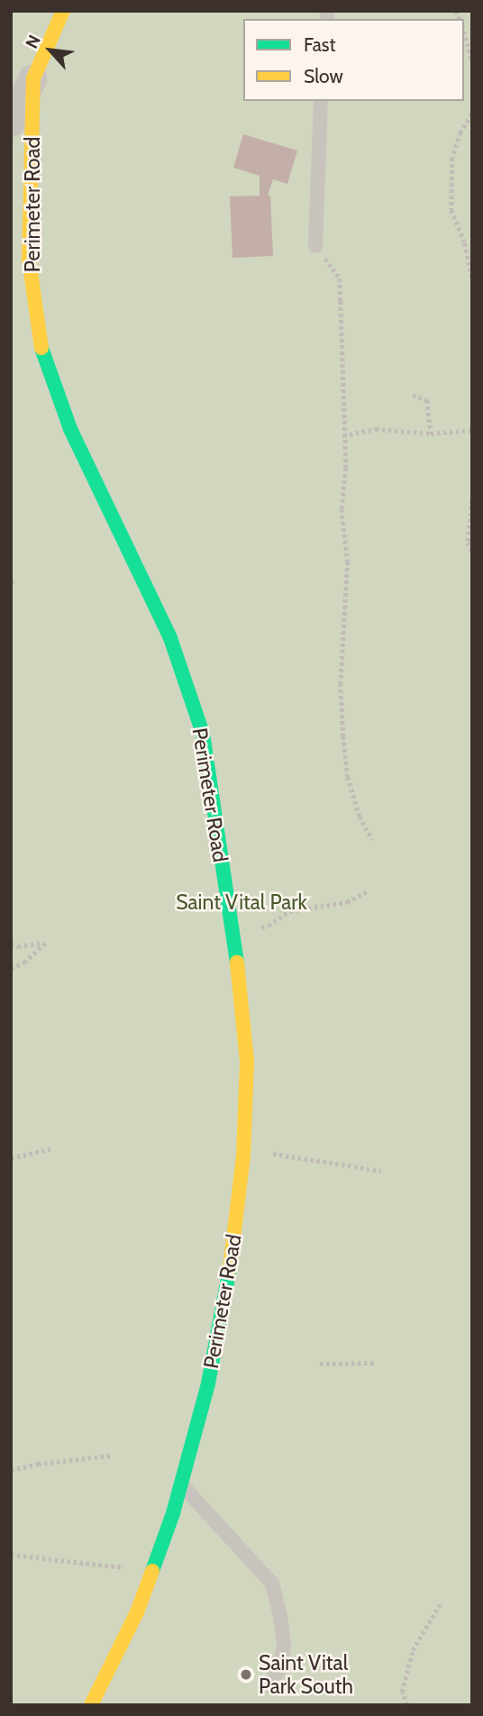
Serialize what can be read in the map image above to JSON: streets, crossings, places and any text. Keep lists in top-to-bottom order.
{
  "streets": {
    "street": ["Perimeter Road"]
  },
  "parks": ["Saint Vital Park"],
  "places": ["Saint Vital Park South"],
  "legend": ["Fast", "Slow"],
  "north": "top left"
}
